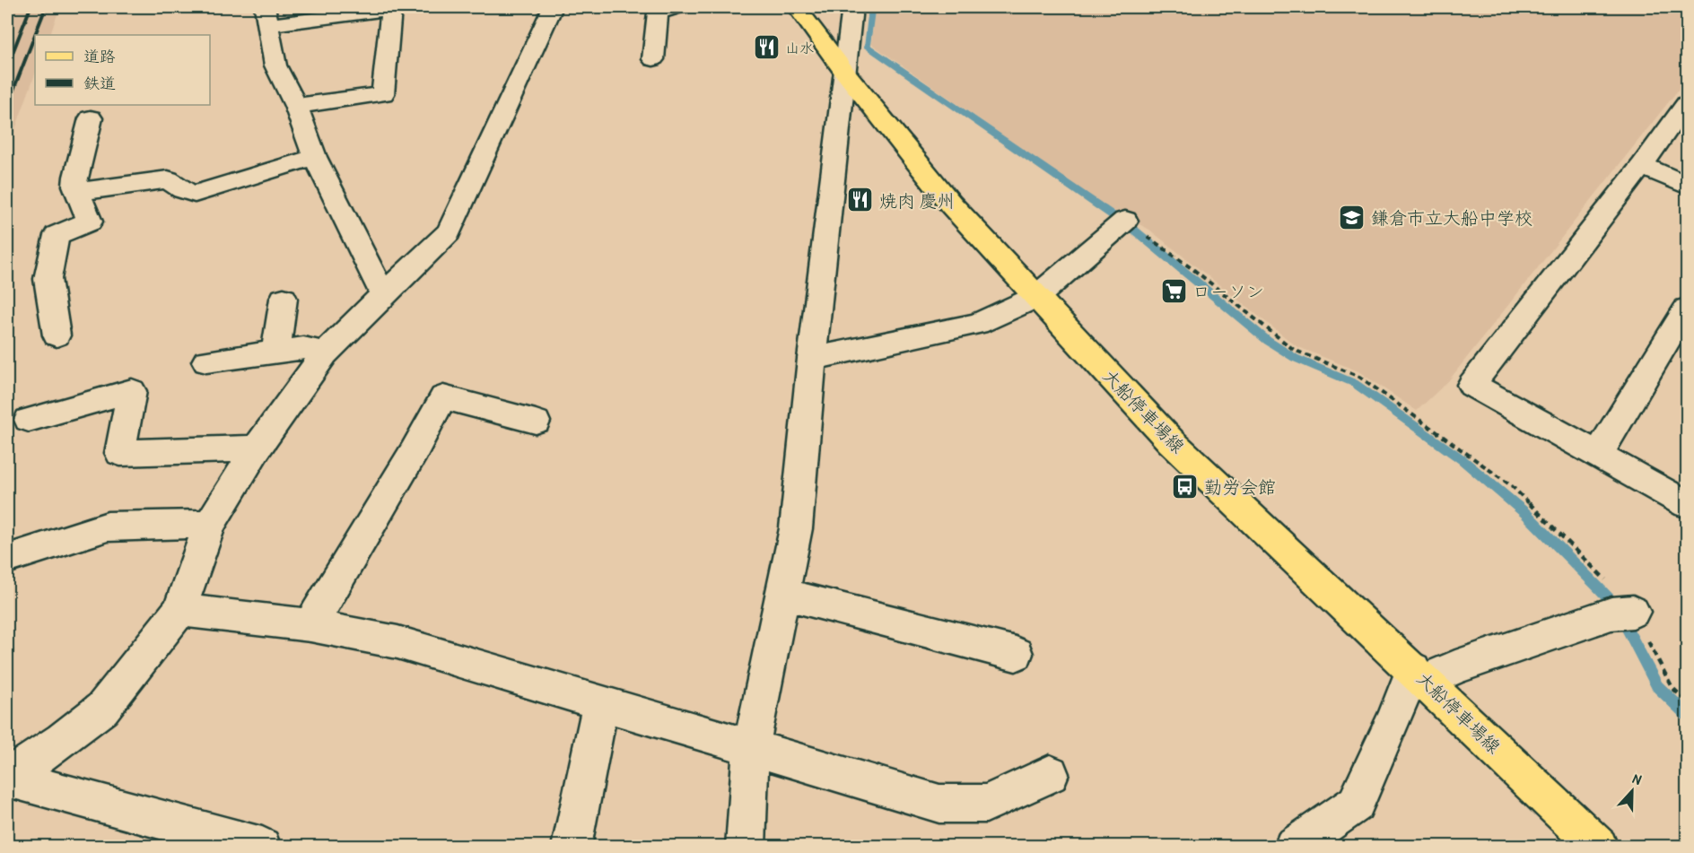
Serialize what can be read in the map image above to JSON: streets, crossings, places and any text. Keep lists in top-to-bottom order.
{
  "streets": {
    "main road": ["大船停車場線"]
  },
  "places": {
    "restaurant": ["山水", "焼肉 慶州"],
    "school or university": ["鎌倉市立大船中学校"],
    "supermarket": ["ローソン"],
    "bus stop": ["勤労会館"]
  },
  "legend": ["道路", "鉄道"],
  "north": "top"
}
